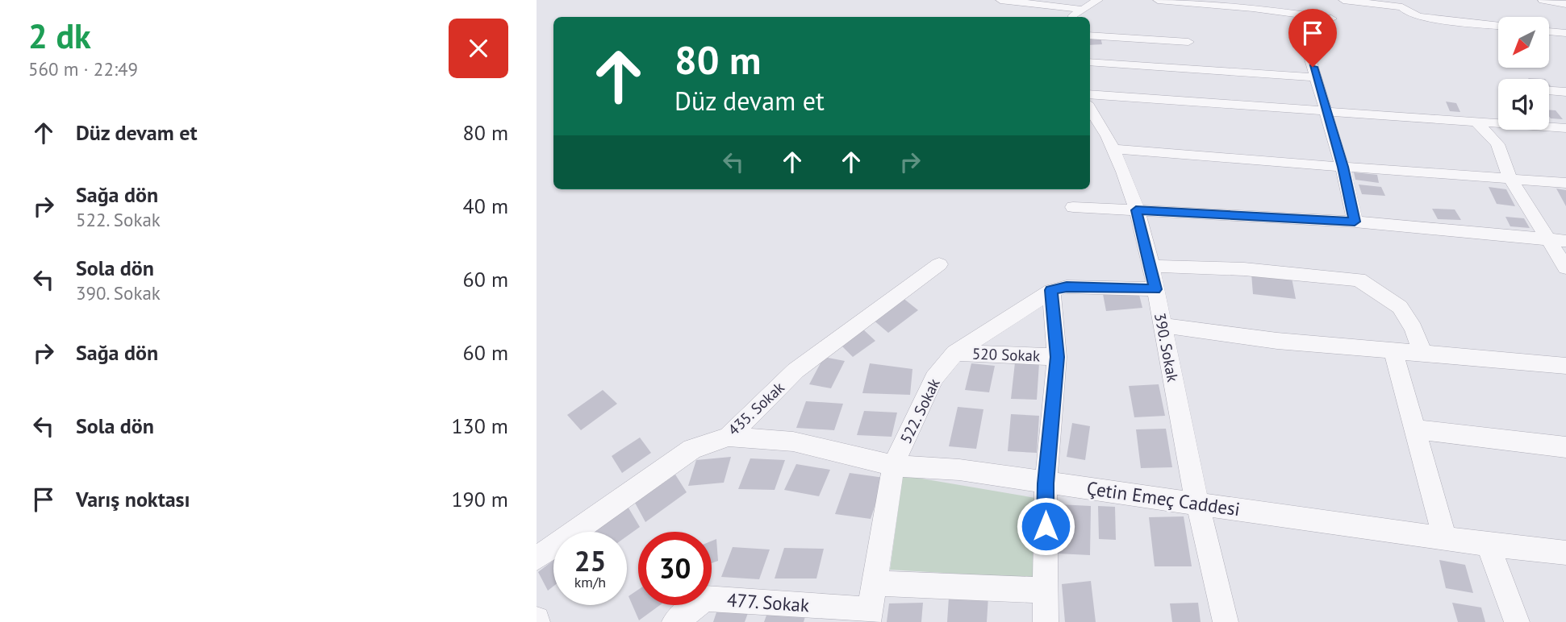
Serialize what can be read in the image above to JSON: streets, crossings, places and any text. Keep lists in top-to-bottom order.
{
  "streets": {
    "street": [
      "390. Sokak",
      "520 Sokak",
      "435. Sokak",
      "522. Sokak",
      "Çetin Emeç Caddesi",
      "477. Sokak"
    ]
  },
  "crossings": [
    ["390. Sokak", "522. Sokak"],
    ["390. Sokak", "Çetin Emeç Caddesi"],
    ["520 Sokak", "522. Sokak"],
    ["435. Sokak", "Çetin Emeç Caddesi"],
    ["522. Sokak", "Çetin Emeç Caddesi"],
    ["522. Sokak", "477. Sokak"]
  ],
  "north": "bottom left",
  "page": {
    "heading": ["2 dk", "560 m · 22:49"],
    "turn": ["80 m", "Düz devam et"],
    "list": [
      {
        "name": "Düz devam et",
        "value": "80 m"
      },
      {
        "name": "Sağa dön",
        "note": "522. Sokak",
        "value": "40 m"
      },
      {
        "name": "Sola dön",
        "note": "390. Sokak",
        "value": "60 m"
      },
      {
        "name": "Sağa dön",
        "value": "60 m"
      },
      {
        "name": "Sola dön",
        "value": "130 m"
      },
      {
        "name": "Varış noktası",
        "value": "190 m"
      }
    ],
    "speed": "25 km/h",
    "limit": "30"
  }
}
